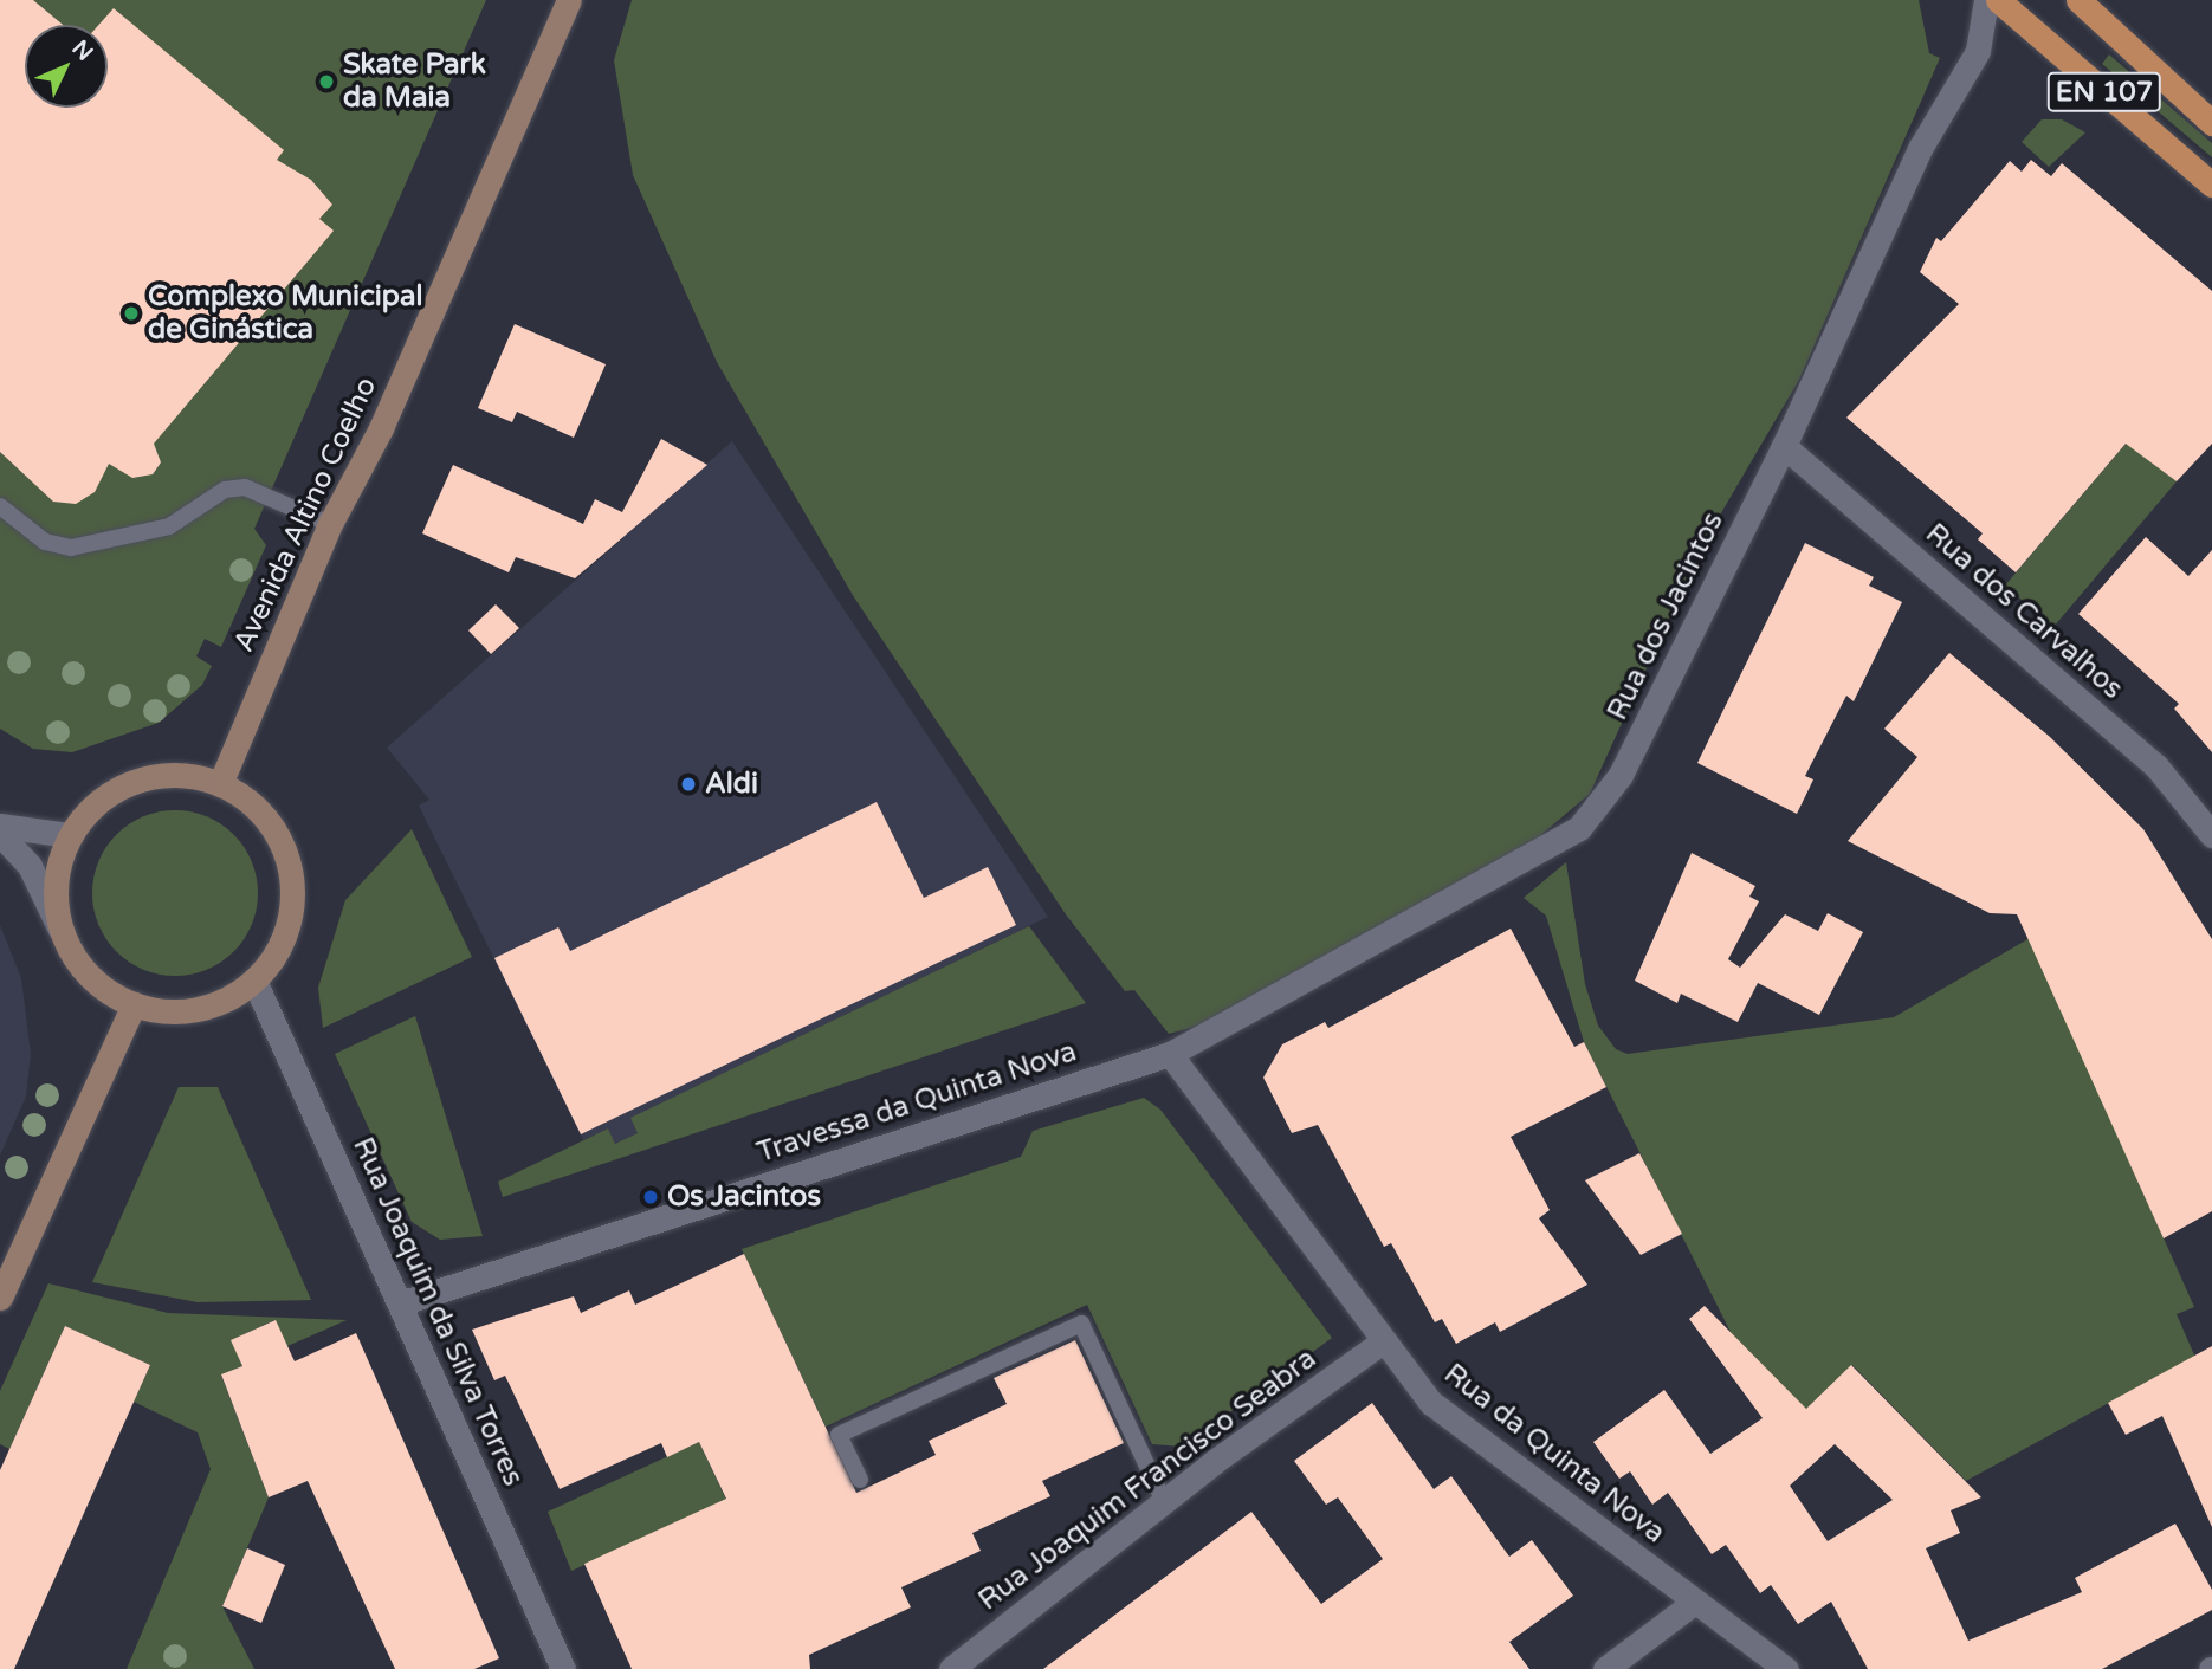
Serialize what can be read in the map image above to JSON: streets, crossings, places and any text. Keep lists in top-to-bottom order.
{
  "streets": {
    "main road": ["EN 107", "Avenida Altino Coelho"],
    "street": [
      "Rua dos Carvalhos",
      "Rua dos Jacintos",
      "Travessa da Quinta Nova",
      "Rua Joaquim da Silva Torres",
      "Rua da Quinta Nova",
      "Rua Joaquim Francisco Seabra"
    ]
  },
  "crossings": [
    ["Avenida Altino Coelho", "Rua Joaquim da Silva Torres"],
    ["Rua dos Carvalhos", "Rua dos Jacintos"],
    ["Rua dos Jacintos", "Travessa da Quinta Nova"],
    ["Rua dos Jacintos", "Rua da Quinta Nova"],
    ["Travessa da Quinta Nova", "Rua Joaquim da Silva Torres"],
    ["Travessa da Quinta Nova", "Rua da Quinta Nova"],
    ["Rua da Quinta Nova", "Rua Joaquim Francisco Seabra"]
  ],
  "places": [
    "Skate Park da Maia",
    "Complexo Municipal de Ginástica",
    "Aldi",
    "Os Jacintos"
  ],
  "north": "top right"
}
